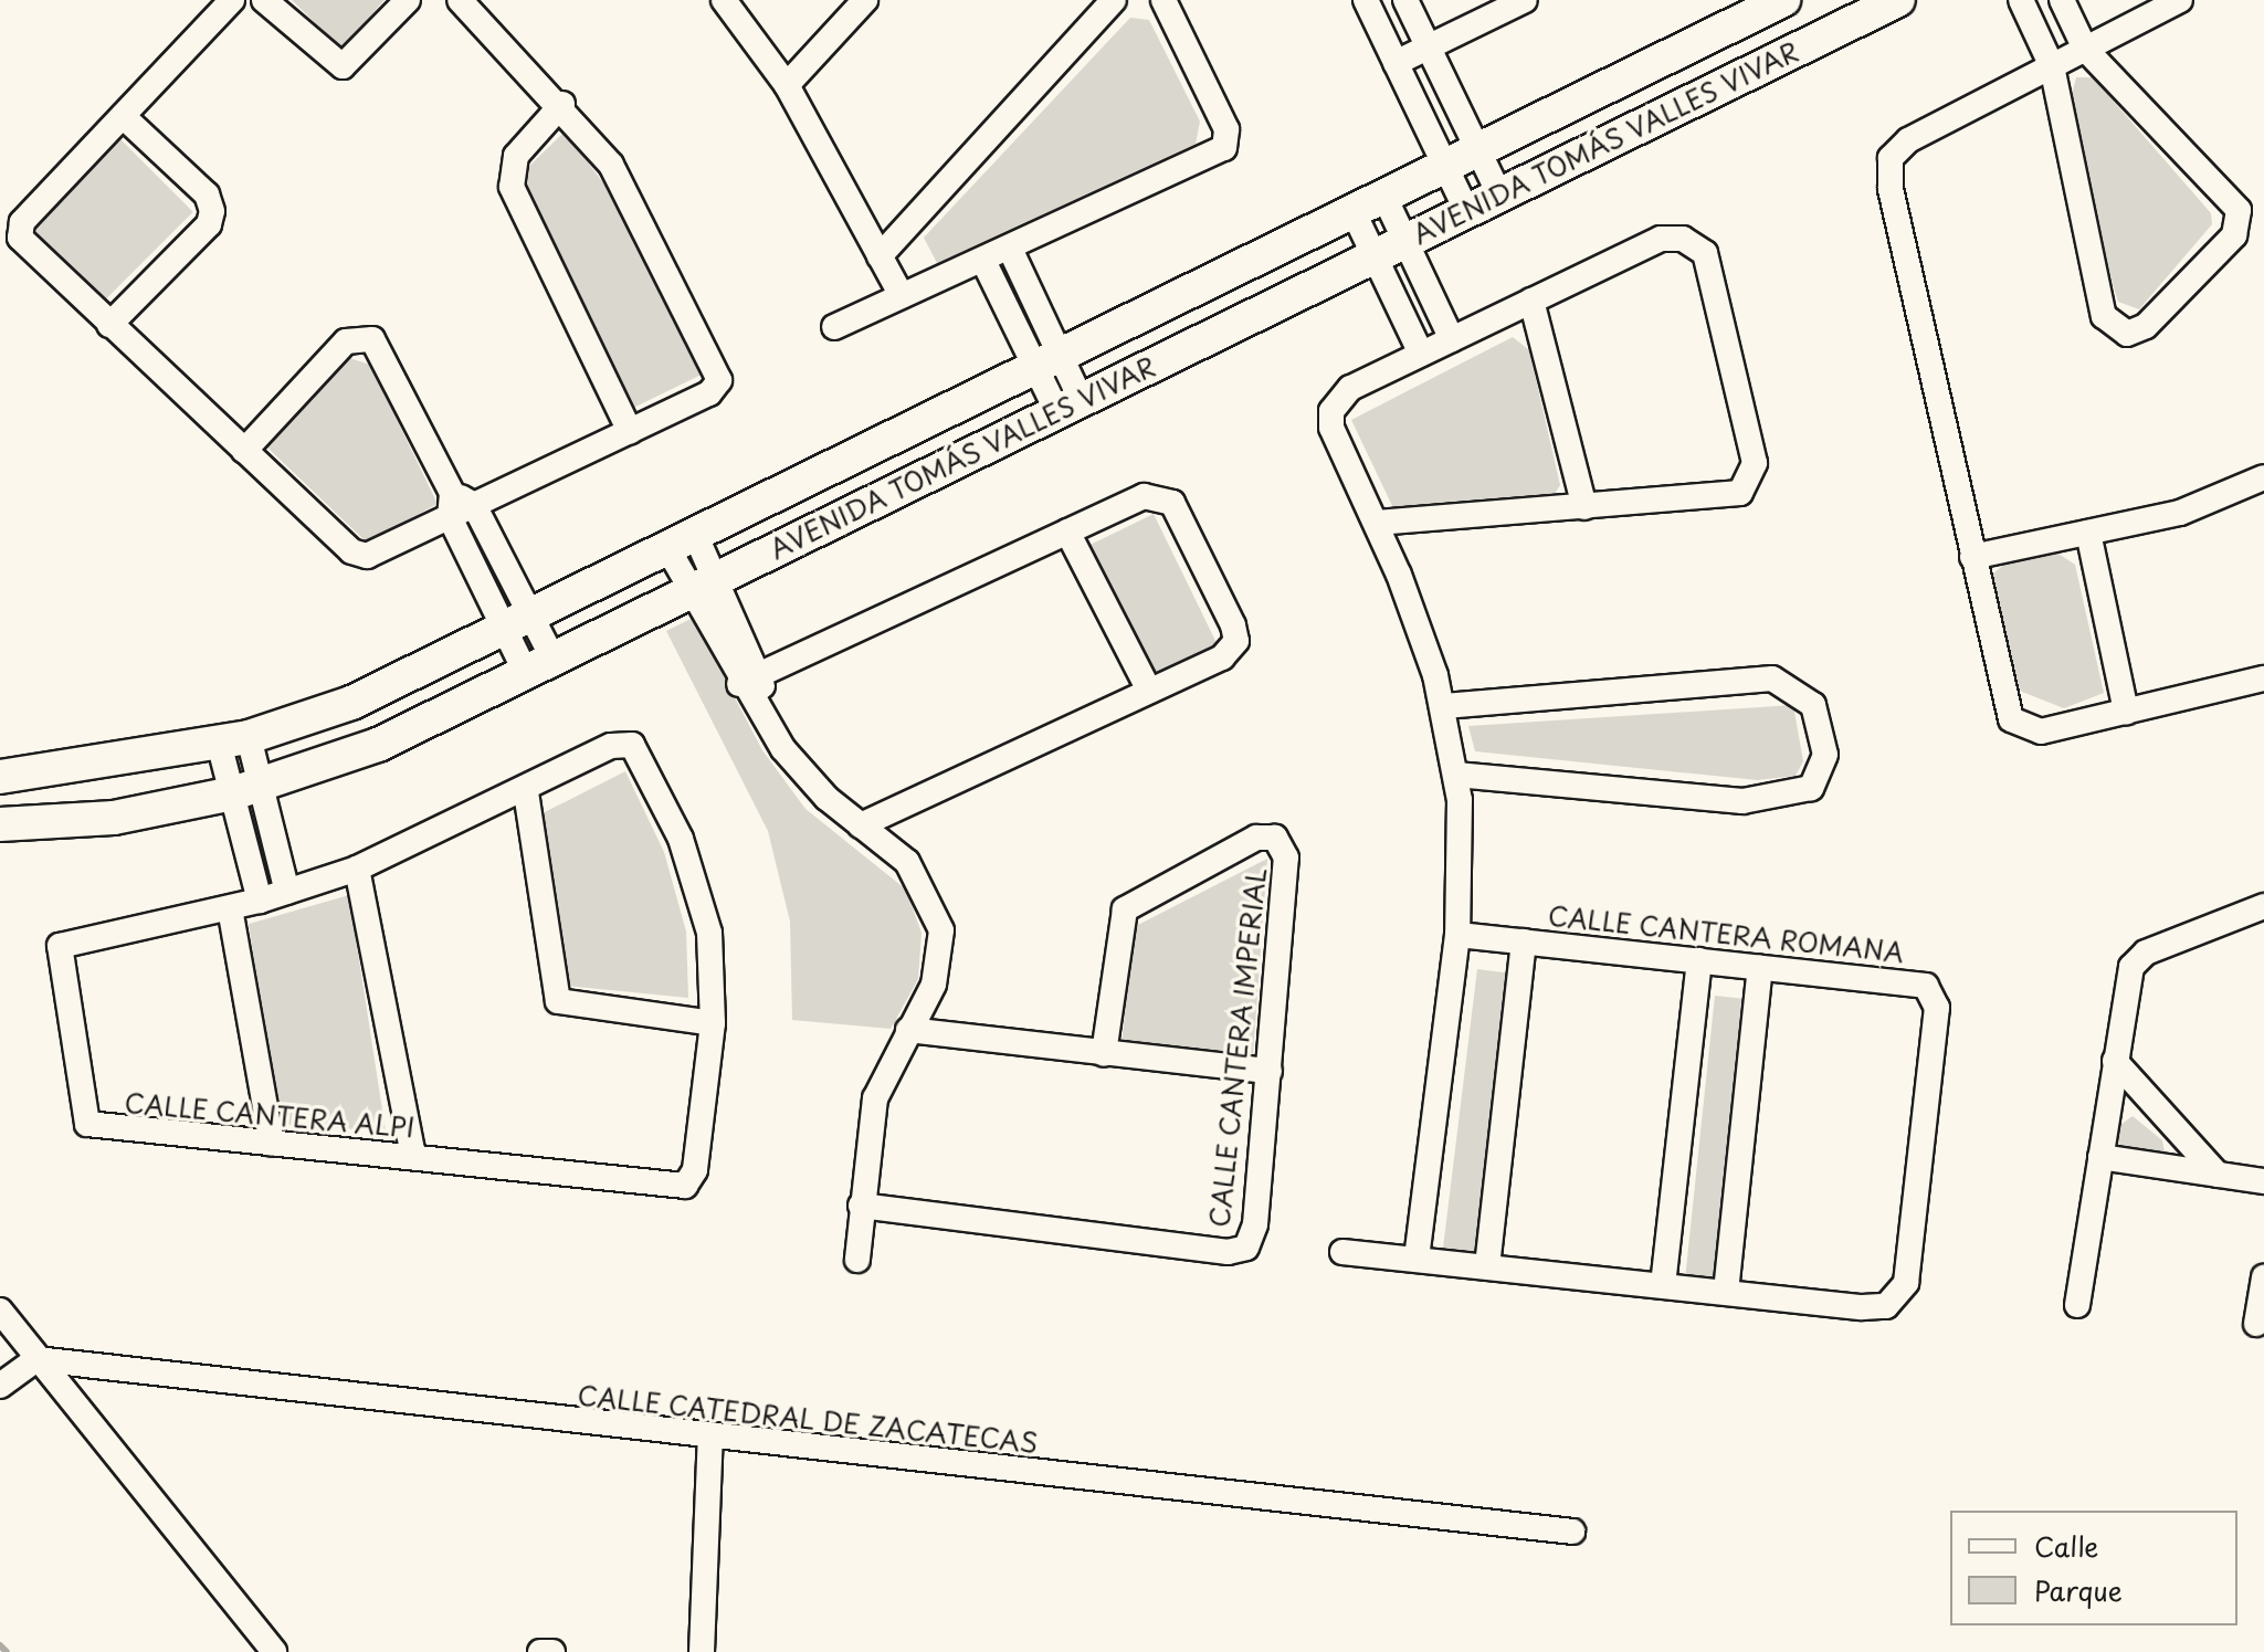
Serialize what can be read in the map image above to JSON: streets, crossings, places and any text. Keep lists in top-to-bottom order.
{
  "streets": {
    "main road": ["AVENIDA TOMÁS VALLES VIVAR"],
    "street": [
      "CALLE CANTERA ROMANA",
      "CALLE CANTERA IMPERIAL",
      "CALLE CANTERA ALPI",
      "CALLE CATEDRAL DE ZACATECAS"
    ]
  },
  "legend": ["Calle", "Parque"]
}
